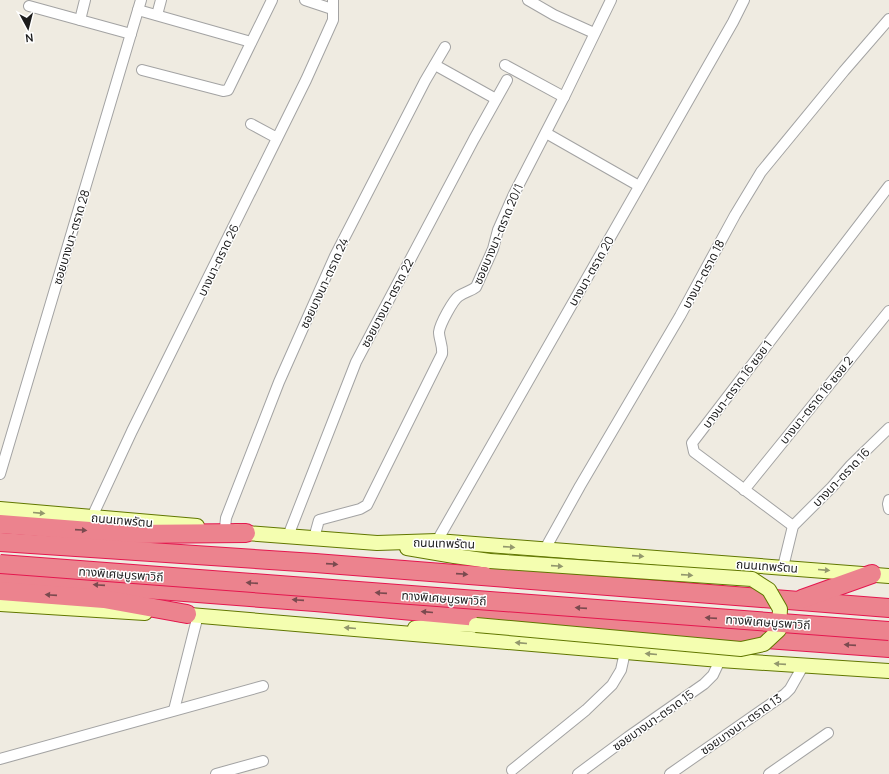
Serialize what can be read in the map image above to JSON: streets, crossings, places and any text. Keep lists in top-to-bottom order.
{
  "streets": {
    "highway": ["ทางพิเศษบูรพาวิถี"],
    "main road": ["ถนนเทพรัตน"],
    "street": [
      "ซอยบางนา-ตราด 20/1",
      "ซอยบางนา-ตราด 28",
      "บางนา-ตราด 26",
      "บางนา-ตราด 20",
      "บางนา-ตราด 18",
      "ซอยบางนา-ตราด 24",
      "ซอยบางนา-ตราด 22",
      "บางนา-ตราด 16 ซอย 1",
      "บางนา-ตราด 16 ซอย 2",
      "บางนา-ตราด 16",
      "ซอยบางนา-ตราด 15",
      "ซอยบางนา-ตราด 13"
    ]
  },
  "crossings": [
    ["ซอยบางนา-ตราด 20/1", "ถนนเทพรัตน"],
    ["บางนา-ตราด 26", "ถนนเทพรัตน"],
    ["บางนา-ตราด 20", "ถนนเทพรัตน"],
    ["บางนา-ตราด 18", "ถนนเทพรัตน"],
    ["ซอยบางนา-ตราด 24", "ถนนเทพรัตน"],
    ["ซอยบางนา-ตราด 22", "ถนนเทพรัตน"],
    ["บางนา-ตราด 16 ซอย 1", "บางนา-ตราด 16 ซอย 2"],
    ["บางนา-ตราด 16 ซอย 1", "บางนา-ตราด 16"]
  ],
  "north": "bottom"
}
